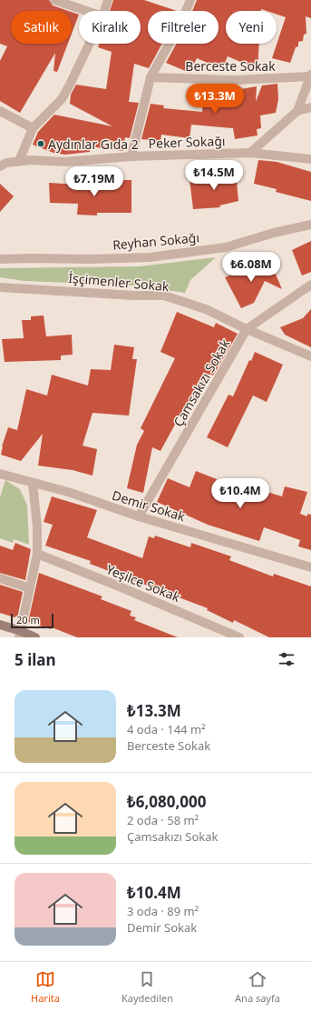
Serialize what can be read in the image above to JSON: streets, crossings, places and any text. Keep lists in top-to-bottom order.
{
  "streets": {
    "street": [
      "Berceste Sokak",
      "Peker Sokağı",
      "Reyhan Sokağı",
      "İşçimenler Sokak",
      "Çamsakızı Sokak",
      "Demir Sokak",
      "Yeşilce Sokak"
    ]
  },
  "crossings": [
    ["İşçimenler Sokak", "Çamsakızı Sokak"],
    ["Çamsakızı Sokak", "Demir Sokak"]
  ],
  "places": ["Aydınlar Gıda 2"],
  "scale_bar": "20 m",
  "page": {
    "chip": [
      "Satılık",
      "Kiralık",
      "Filtreler",
      "Yeni"
    ],
    "price": [
      "₺13.3M",
      "₺14.5M",
      "₺7.19M",
      "₺6.08M",
      "₺10.4M"
    ],
    "scale": "20 m",
    "heading": "5 ilan",
    "list": [
      {
        "name": "₺13.3M",
        "note": "4 oda · 144 m² · Berceste Sokak"
      },
      {
        "name": "₺6,080,000",
        "note": "2 oda · 58 m² · Çamsakızı Sokak"
      },
      {
        "name": "₺10.4M",
        "note": "3 oda · 89 m² · Demir Sokak"
      }
    ],
    "tabs": ["Harita", "Kaydedilen", "Ana sayfa"]
  }
}
